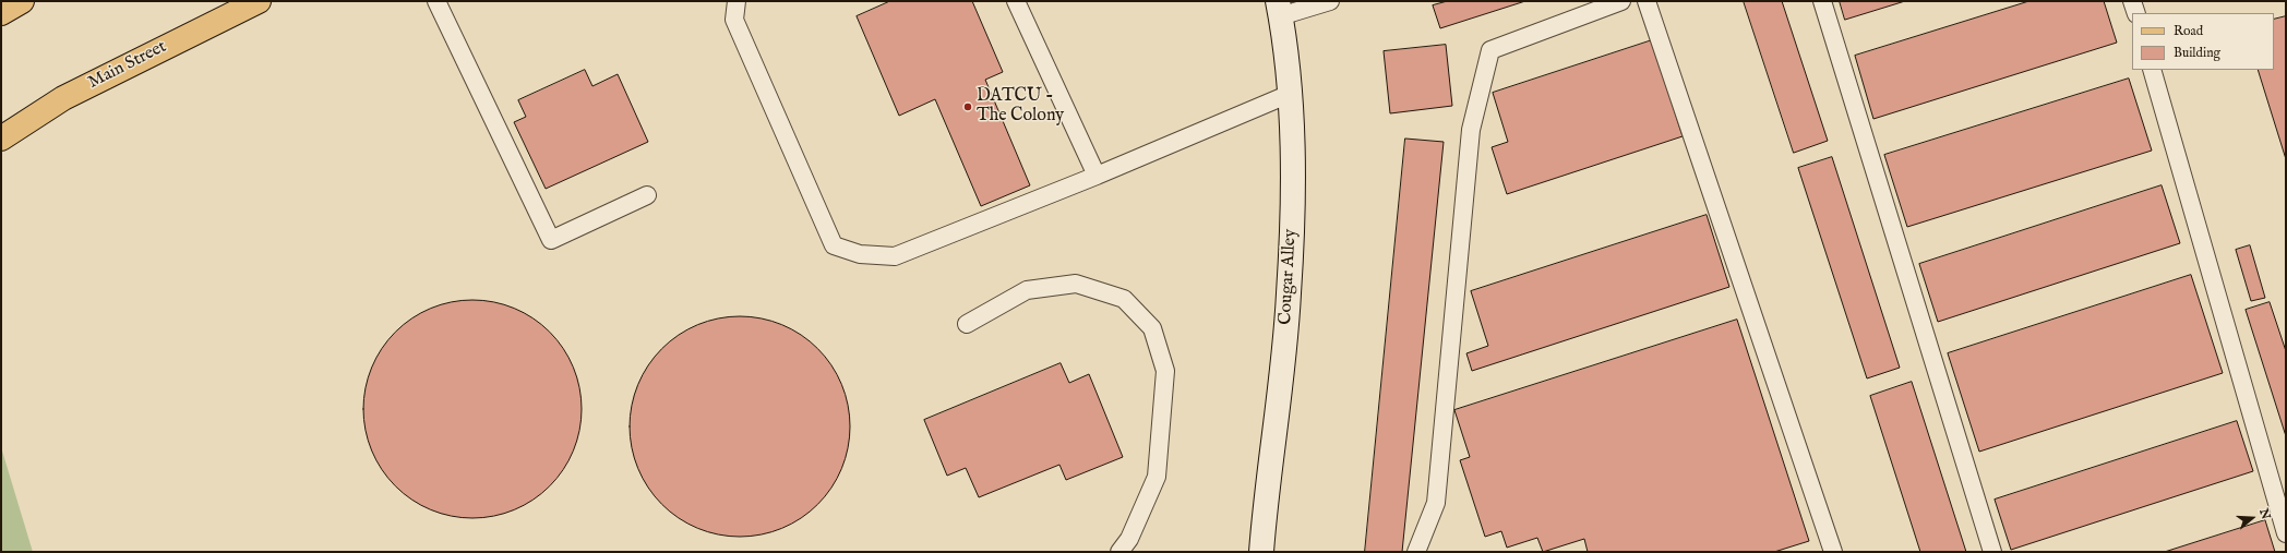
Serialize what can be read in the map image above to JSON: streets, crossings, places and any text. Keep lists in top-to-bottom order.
{
  "streets": {
    "main road": ["Main Street"],
    "street": ["Cougar Alley"]
  },
  "places": ["DATCU - The Colony"],
  "legend": ["Road", "Building"],
  "north": "right"
}
